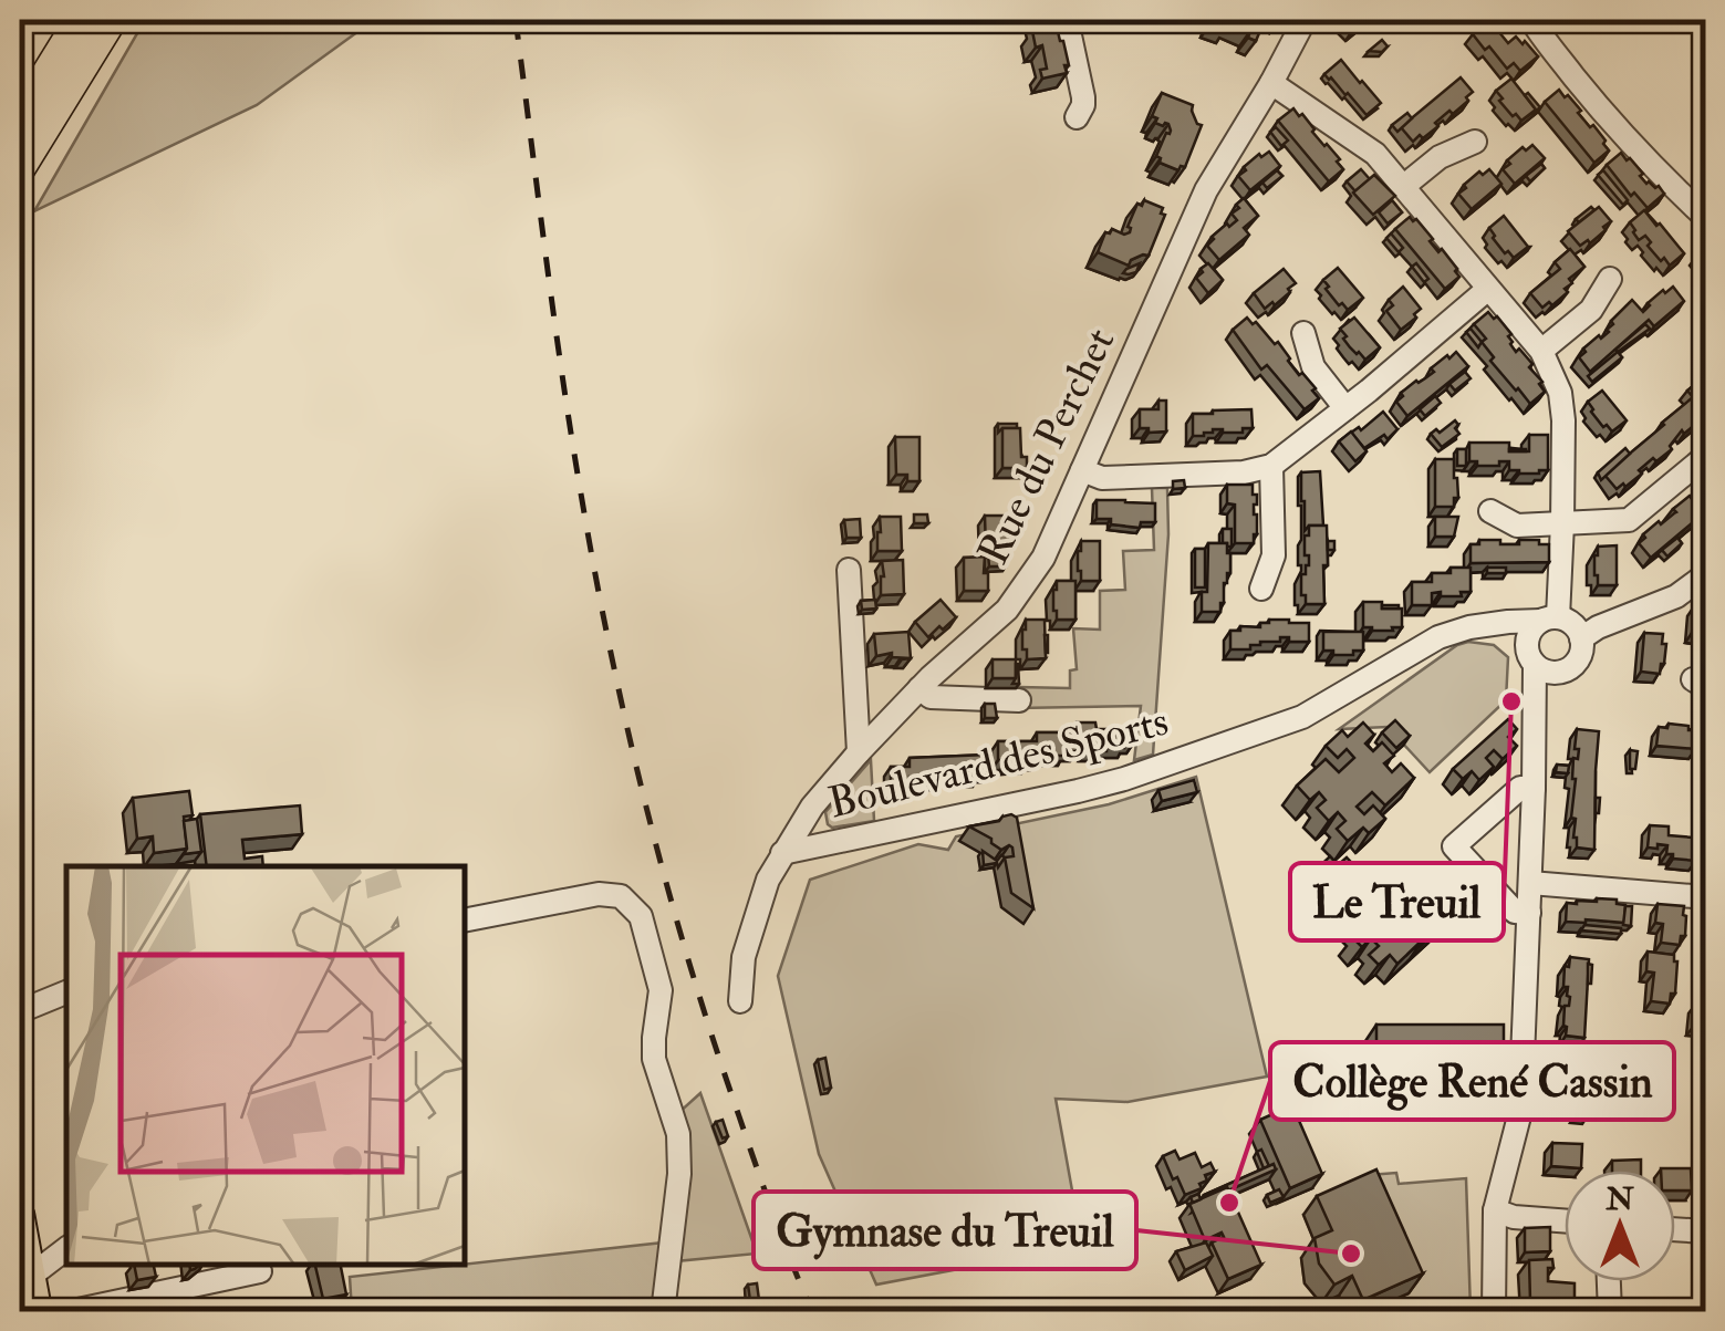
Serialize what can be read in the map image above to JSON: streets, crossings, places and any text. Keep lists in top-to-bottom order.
{
  "streets": {
    "street": ["Rue du Perchet", "Boulevard des Sports"]
  },
  "crossings": [
    ["Rue du Perchet", "Boulevard des Sports"]
  ],
  "places": ["Le Treuil", "Collège René Cassin", "Gymnase du Treuil"],
  "north": "top"
}
